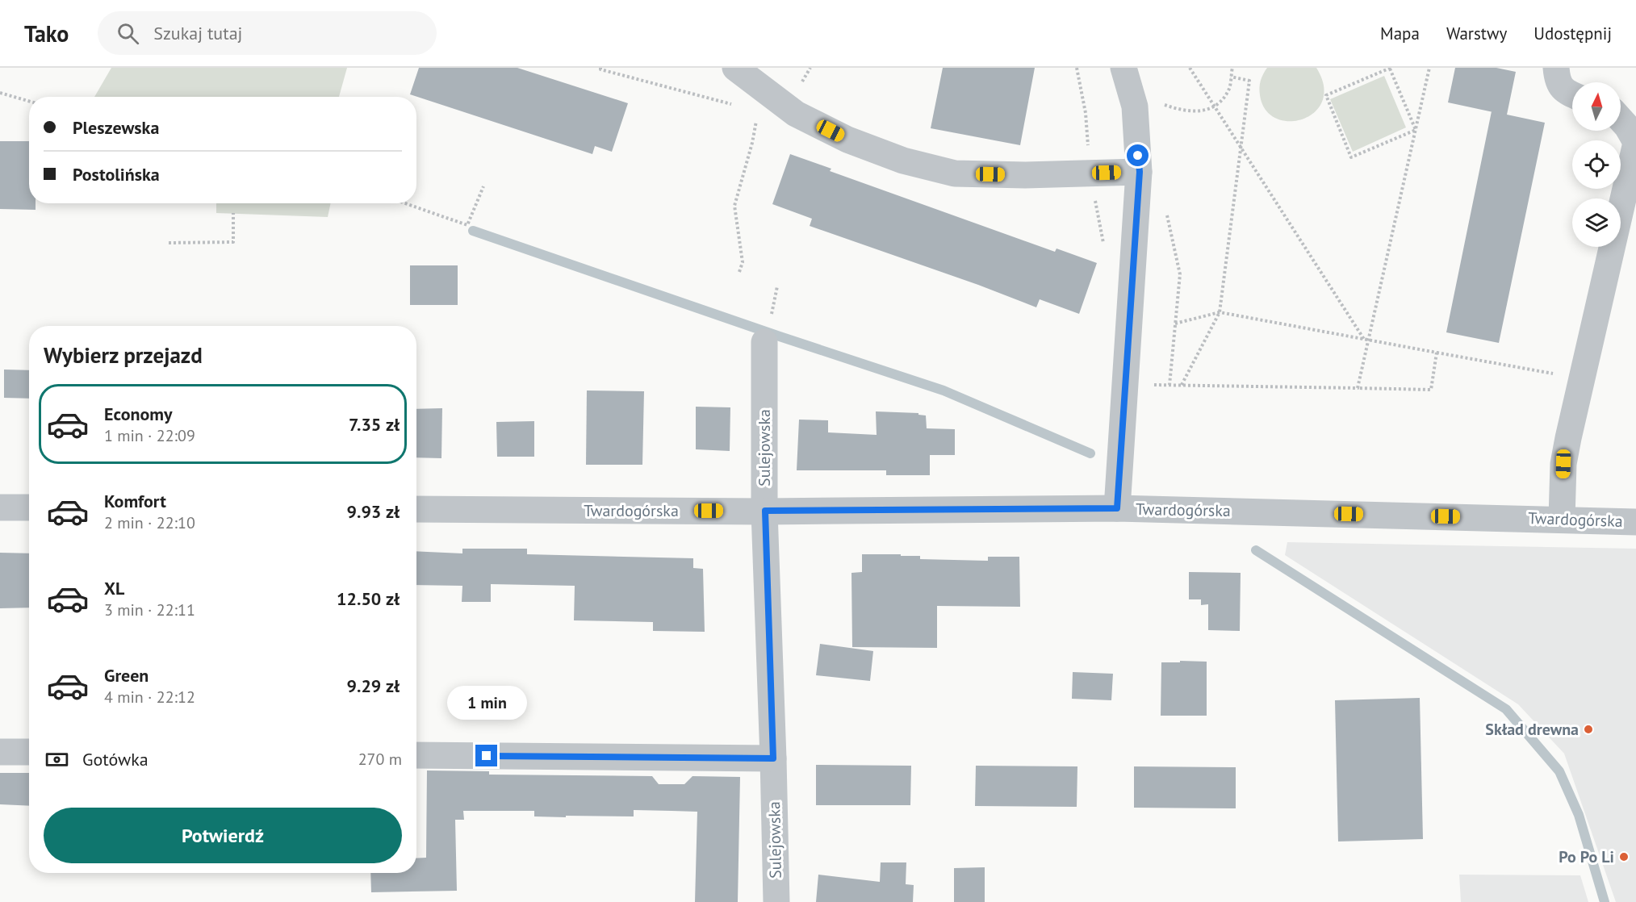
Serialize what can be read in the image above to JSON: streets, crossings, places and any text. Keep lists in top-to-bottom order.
{
  "streets": {
    "street": ["Sulejowska", "Twardogórska"]
  },
  "crossings": [
    ["Sulejowska", "Twardogórska"]
  ],
  "places": ["Skład drewna", "Po Po Li"],
  "north": "top",
  "page": {
    "header": "Tako",
    "search": "Szukaj tutaj",
    "nav": ["Mapa", "Warstwy", "Udostępnij"],
    "banner": ["Pleszewska", "Postolińska"],
    "heading": "Wybierz przejazd",
    "list": [
      {
        "name": "Economy",
        "note": "1 min · 22:09",
        "value": "7.35 zł"
      },
      {
        "name": "Komfort",
        "note": "2 min · 22:10",
        "value": "9.93 zł"
      },
      {
        "name": "XL",
        "note": "3 min · 22:11",
        "value": "12.50 zł"
      },
      {
        "name": "Green",
        "note": "4 min · 22:12",
        "value": "9.29 zł"
      }
    ],
    "bubble": "1 min",
    "pay": ["Gotówka", "270 m"],
    "buttons": "Potwierdź"
  }
}
